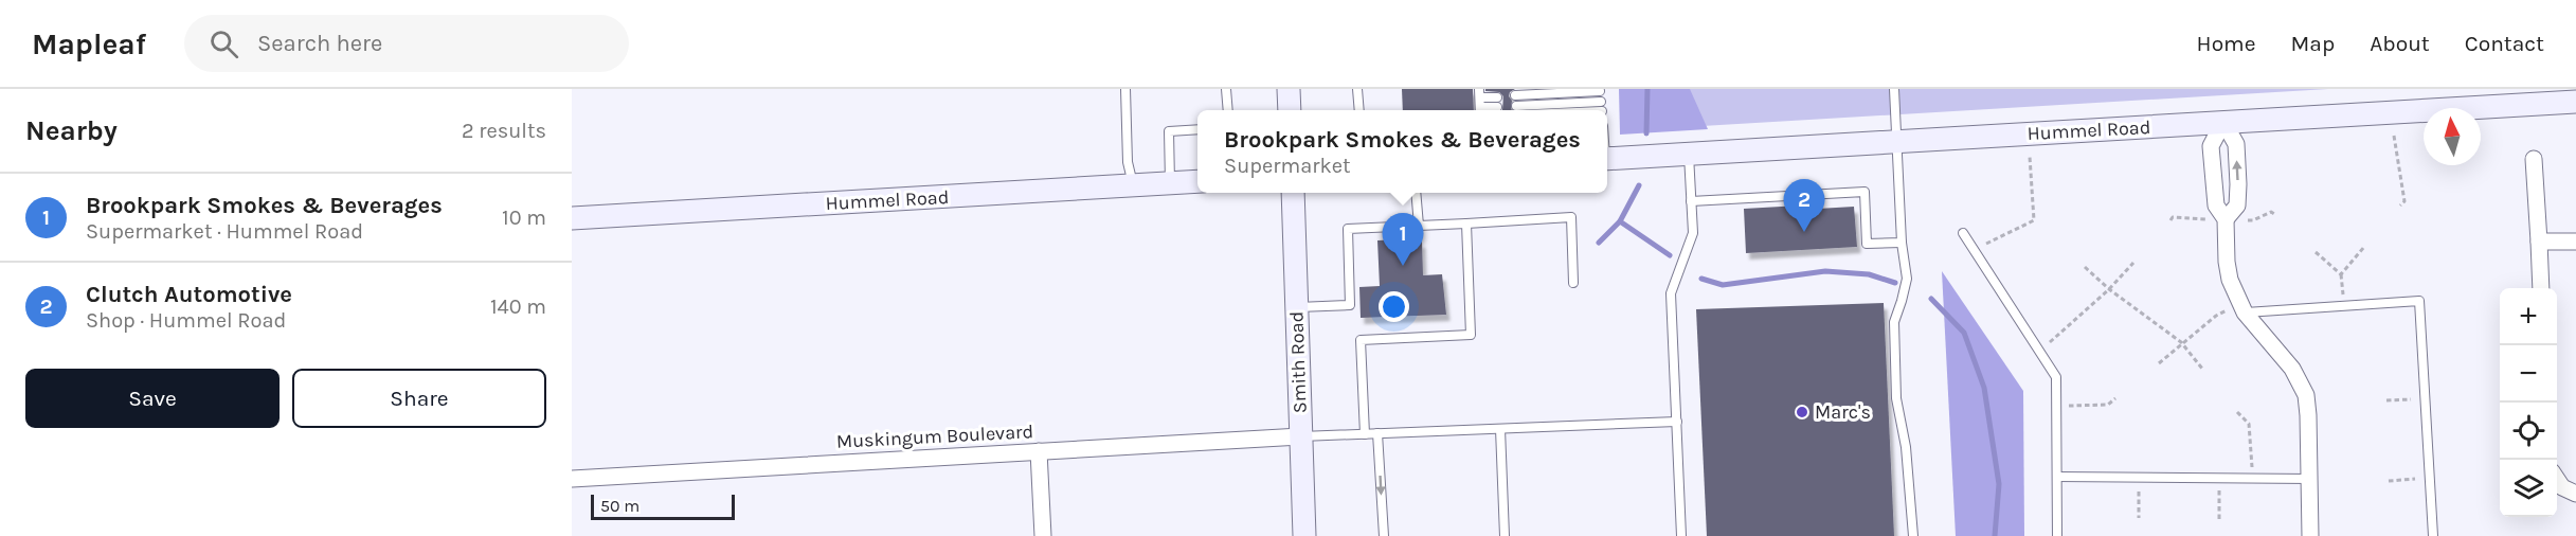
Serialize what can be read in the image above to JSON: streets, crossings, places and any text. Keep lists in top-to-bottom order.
{
  "streets": {
    "street": ["Hummel Road", "Smith Road", "Muskingum Boulevard"]
  },
  "crossings": [
    ["Smith Road", "Muskingum Boulevard"]
  ],
  "places": ["Marc's"],
  "scale_bar": "50 m",
  "north": "top",
  "page": {
    "header": "Mapleaf",
    "search": "Search here",
    "nav": [
      "Home",
      "Map",
      "About",
      "Contact"
    ],
    "heading": ["Nearby", "2 results"],
    "popup": ["Brookpark Smokes & Beverages", "Supermarket"],
    "list": [
      {
        "mark": "1",
        "name": "Brookpark Smokes & Beverages",
        "note": "Supermarket · Hummel Road",
        "value": "10 m"
      },
      {
        "mark": "2",
        "name": "Clutch Automotive",
        "note": "Shop · Hummel Road",
        "value": "140 m"
      }
    ],
    "pins": ["2", "1"],
    "map_buttons": ["+", "−"],
    "buttons": ["Save", "Share"],
    "scale": "50 m"
  }
}
